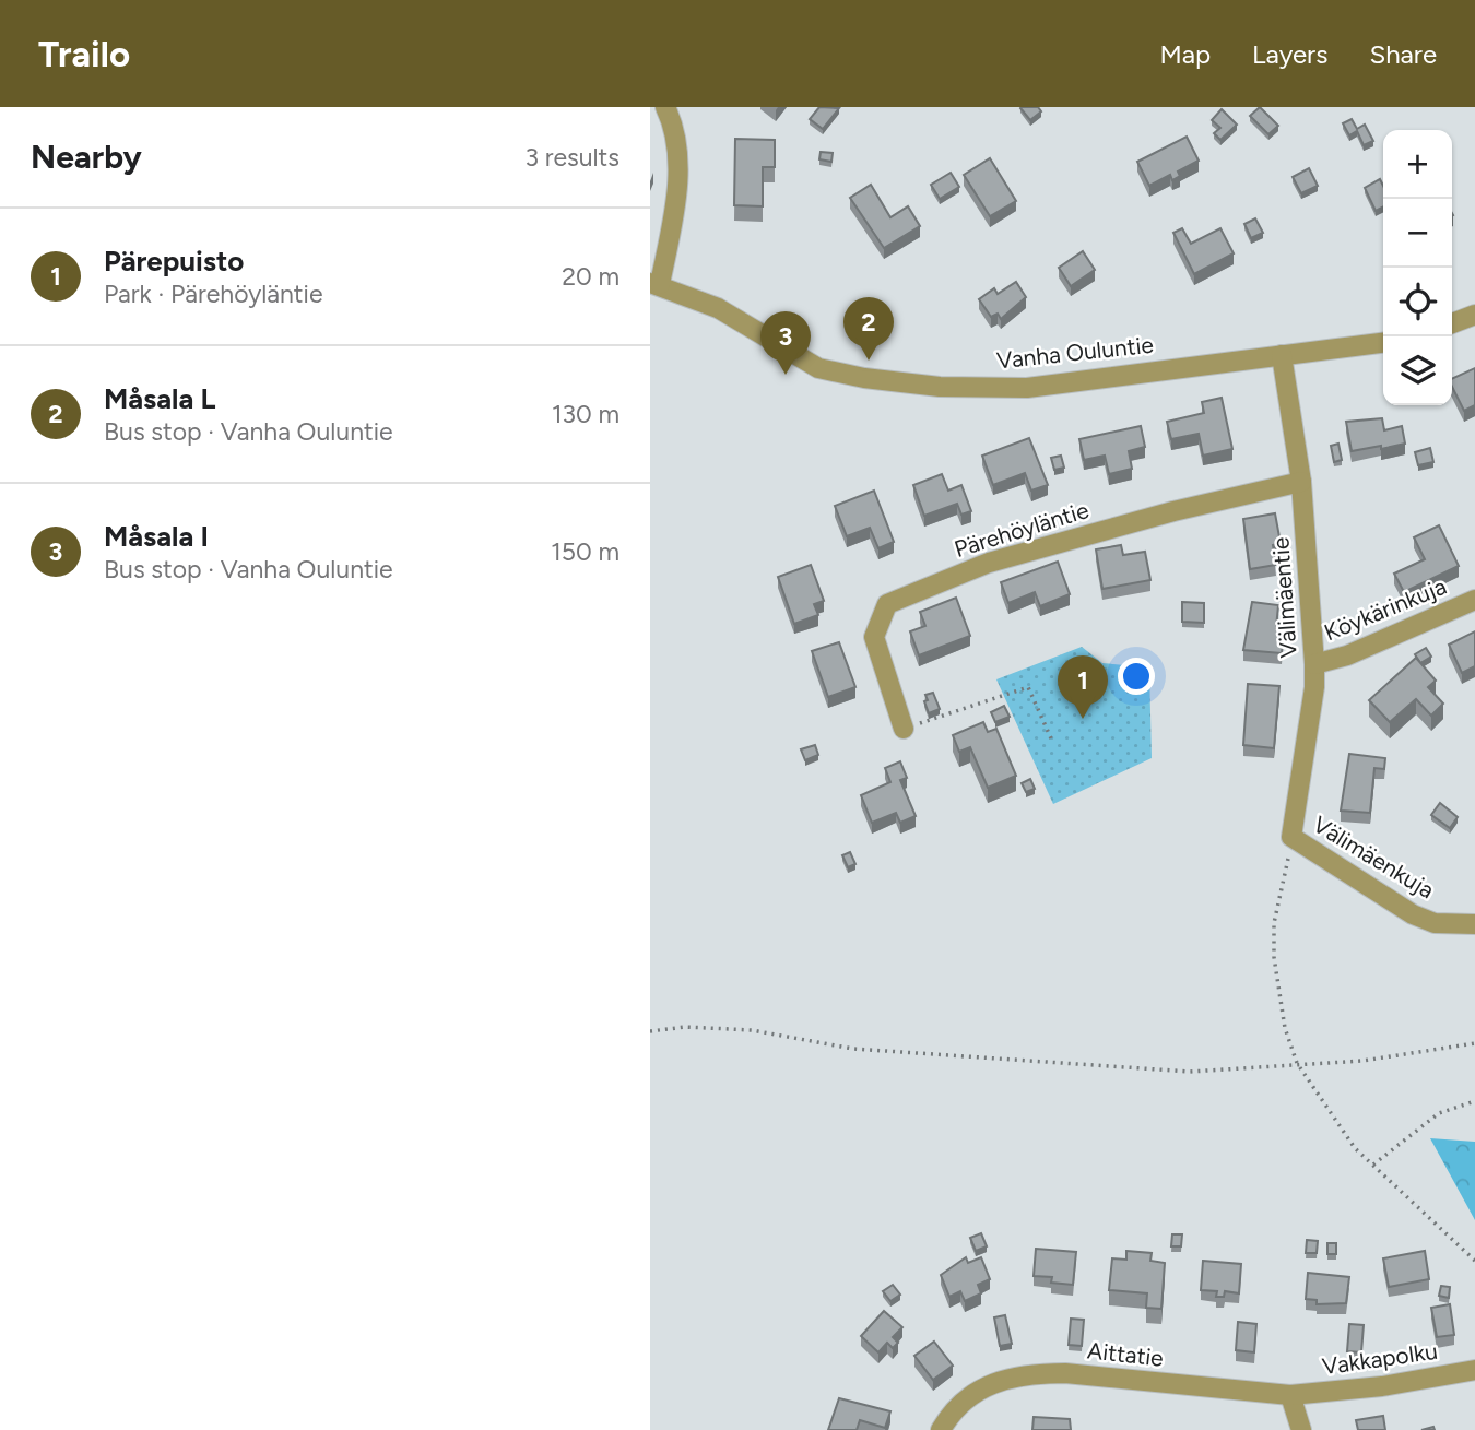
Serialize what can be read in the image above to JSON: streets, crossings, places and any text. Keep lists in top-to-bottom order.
{
  "streets": {
    "street": [
      "Vanha Ouluntie",
      "Pärehöyläntie",
      "Välimäentie",
      "Köykärinkuja",
      "Välimäenkuja",
      "Aittatie",
      "Vakkapolku"
    ]
  },
  "crossings": [
    ["Vanha Ouluntie", "Välimäentie"],
    ["Pärehöyläntie", "Välimäentie"],
    ["Välimäentie", "Köykärinkuja"],
    ["Välimäentie", "Välimäenkuja"],
    ["Aittatie", "Vakkapolku"]
  ],
  "page": {
    "header": "Trailo",
    "nav": ["Map", "Layers", "Share"],
    "heading": ["Nearby", "3 results"],
    "map_buttons": ["+", "−"],
    "list": [
      {
        "mark": "1",
        "name": "Pärepuisto",
        "note": "Park · Pärehöyläntie",
        "value": "20 m"
      },
      {
        "mark": "2",
        "name": "Måsala L",
        "note": "Bus stop · Vanha Ouluntie",
        "value": "130 m"
      },
      {
        "mark": "3",
        "name": "Måsala I",
        "note": "Bus stop · Vanha Ouluntie",
        "value": "150 m"
      }
    ],
    "pins": ["2", "3", "1"]
  }
}
